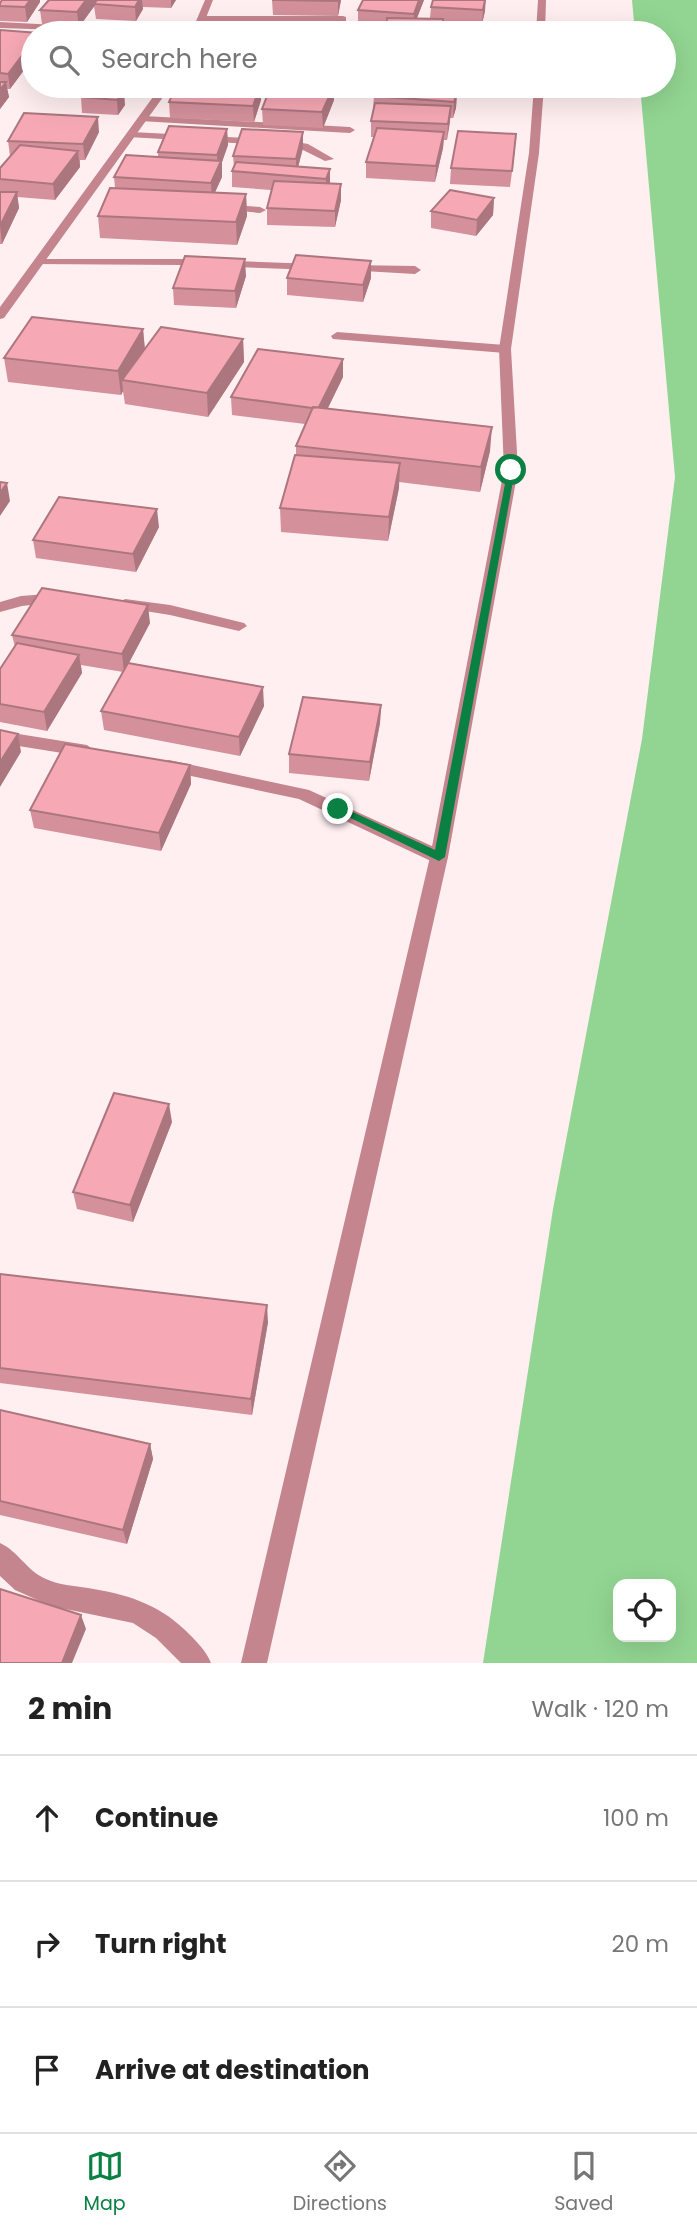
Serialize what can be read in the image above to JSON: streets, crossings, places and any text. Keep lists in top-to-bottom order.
{
  "page": {
    "search": "Search here",
    "heading": ["2 min", "Walk · 120 m"],
    "list": [
      ["Continue", "100 m"],
      ["Turn right", "20 m"],
      "Arrive at destination"
    ],
    "nav": ["Map", "Directions", "Saved"]
  }
}
